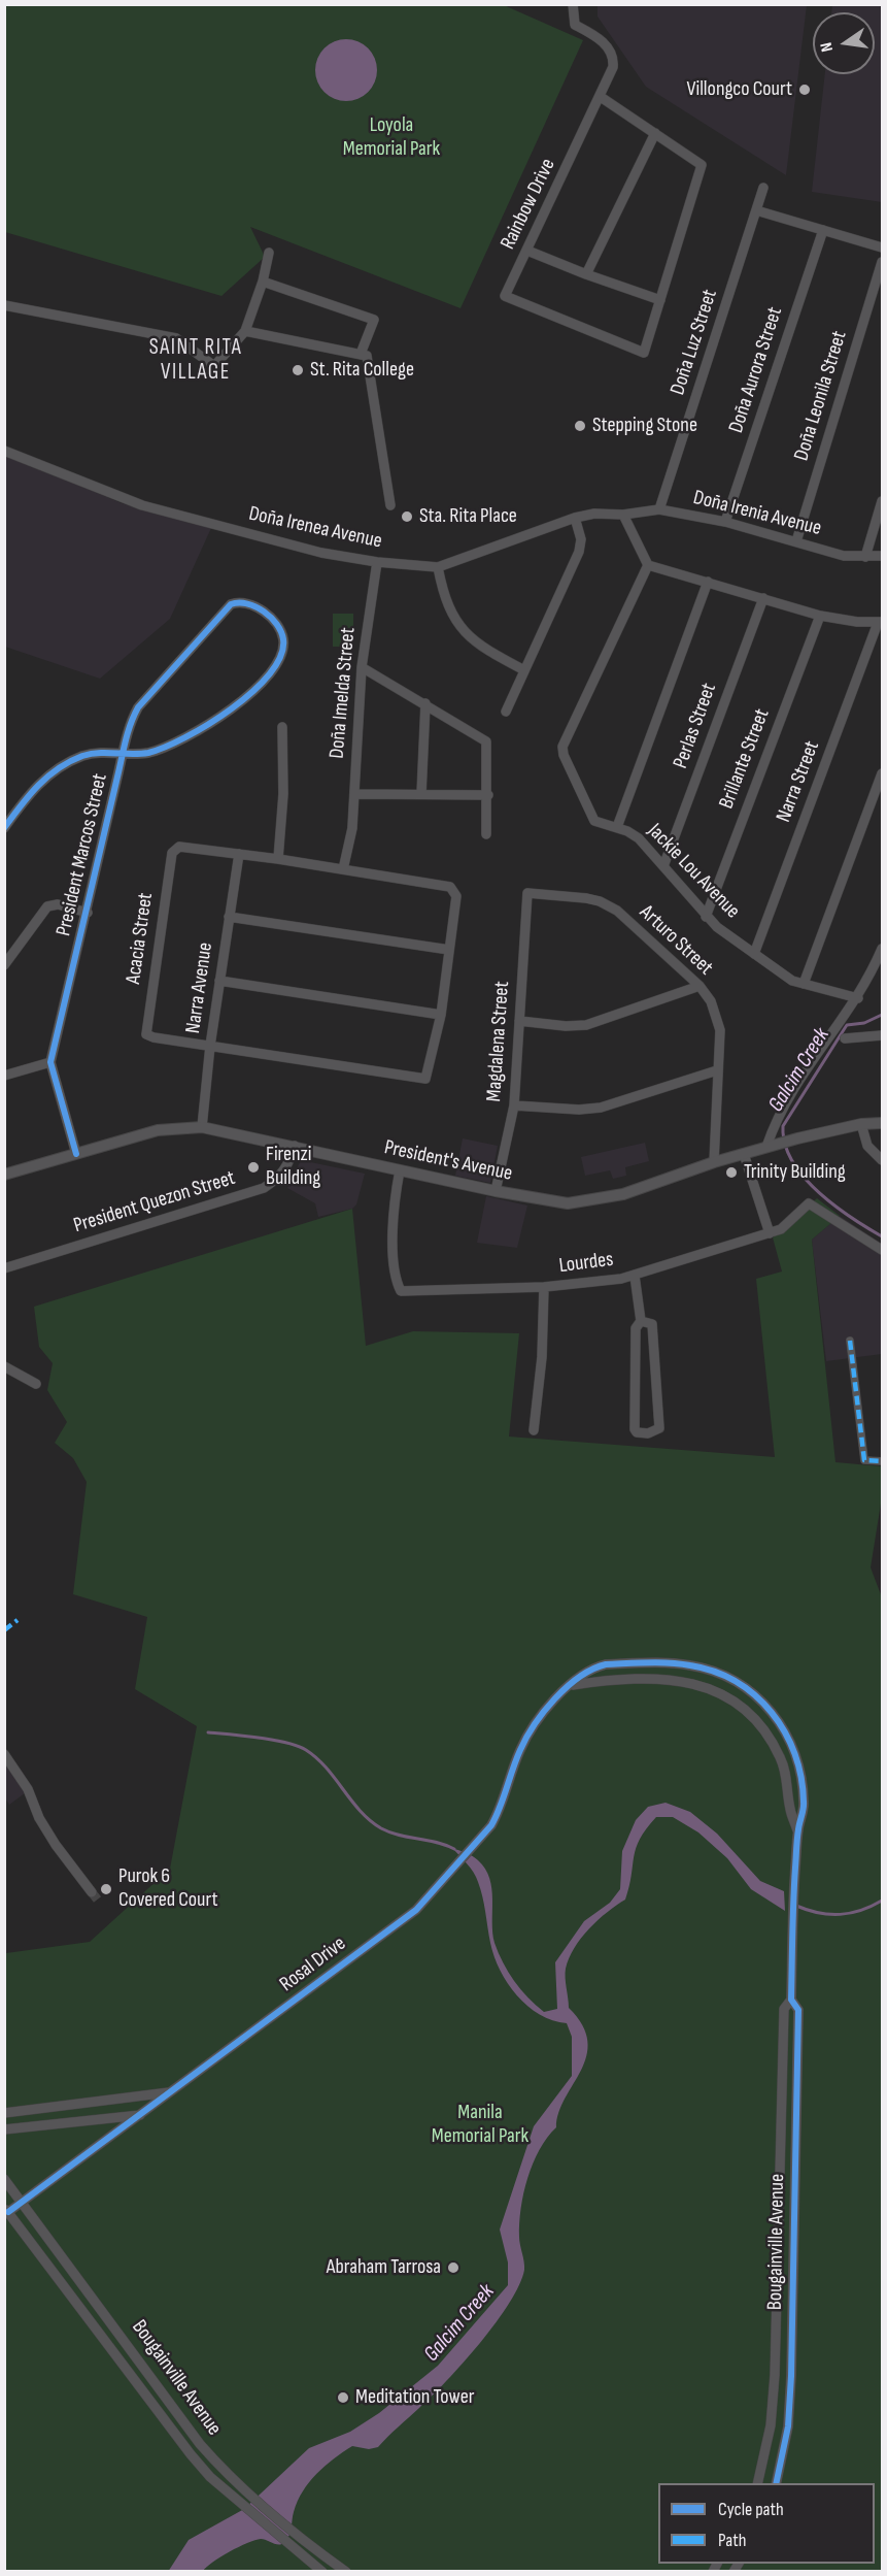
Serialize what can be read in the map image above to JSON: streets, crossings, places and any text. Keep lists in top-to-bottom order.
{
  "streets": {
    "street": [
      "Rainbow Drive",
      "Doña Luz Street",
      "Doña Aurora Street",
      "Doña Leonila Street",
      "Doña Irenia Avenue",
      "Doña Irenea Avenue",
      "Doña Imelda Street",
      "Perlas Street",
      "Brillante Street",
      "Narra Street",
      "President Marcos Street",
      "Jackie Lou Avenue",
      "Acacia Street",
      "Arturo Street",
      "Narra Avenue",
      "Magdalena Street",
      "President's Avenue",
      "President Quezon Street",
      "Lourdes",
      "Rosal Drive",
      "Bougainville Avenue"
    ]
  },
  "crossings": [
    ["Doña Luz Street", "Doña Irenia Avenue"],
    ["Doña Aurora Street", "Doña Irenia Avenue"],
    ["Doña Leonila Street", "Doña Irenia Avenue"],
    ["Doña Irenia Avenue", "Doña Irenea Avenue"],
    ["Doña Irenea Avenue", "Doña Imelda Street"],
    ["Perlas Street", "Jackie Lou Avenue"],
    ["Brillante Street", "Jackie Lou Avenue"],
    ["Narra Street", "Jackie Lou Avenue"],
    ["President Marcos Street", "President's Avenue"],
    ["Acacia Street", "Narra Avenue"],
    ["Arturo Street", "Magdalena Street"],
    ["Arturo Street", "President's Avenue"],
    ["Narra Avenue", "President's Avenue"],
    ["Magdalena Street", "President's Avenue"],
    ["President's Avenue", "President Quezon Street"],
    ["President's Avenue", "Lourdes"],
    ["Rosal Drive", "Bougainville Avenue"]
  ],
  "districts": ["SAINT RITA VILLAGE"],
  "water": ["Galcim Creek"],
  "parks": ["Loyola Memorial Park", "Manila Memorial Park"],
  "places": [
    "Villongco Court",
    "St. Rita College",
    "Stepping Stone",
    "Sta. Rita Place",
    "Firenzi Building",
    "Trinity Building",
    "Purok 6 Covered Court",
    "Abraham Tarrosa",
    "Meditation Tower"
  ],
  "legend": ["Cycle path", "Path"],
  "north": "left"
}
